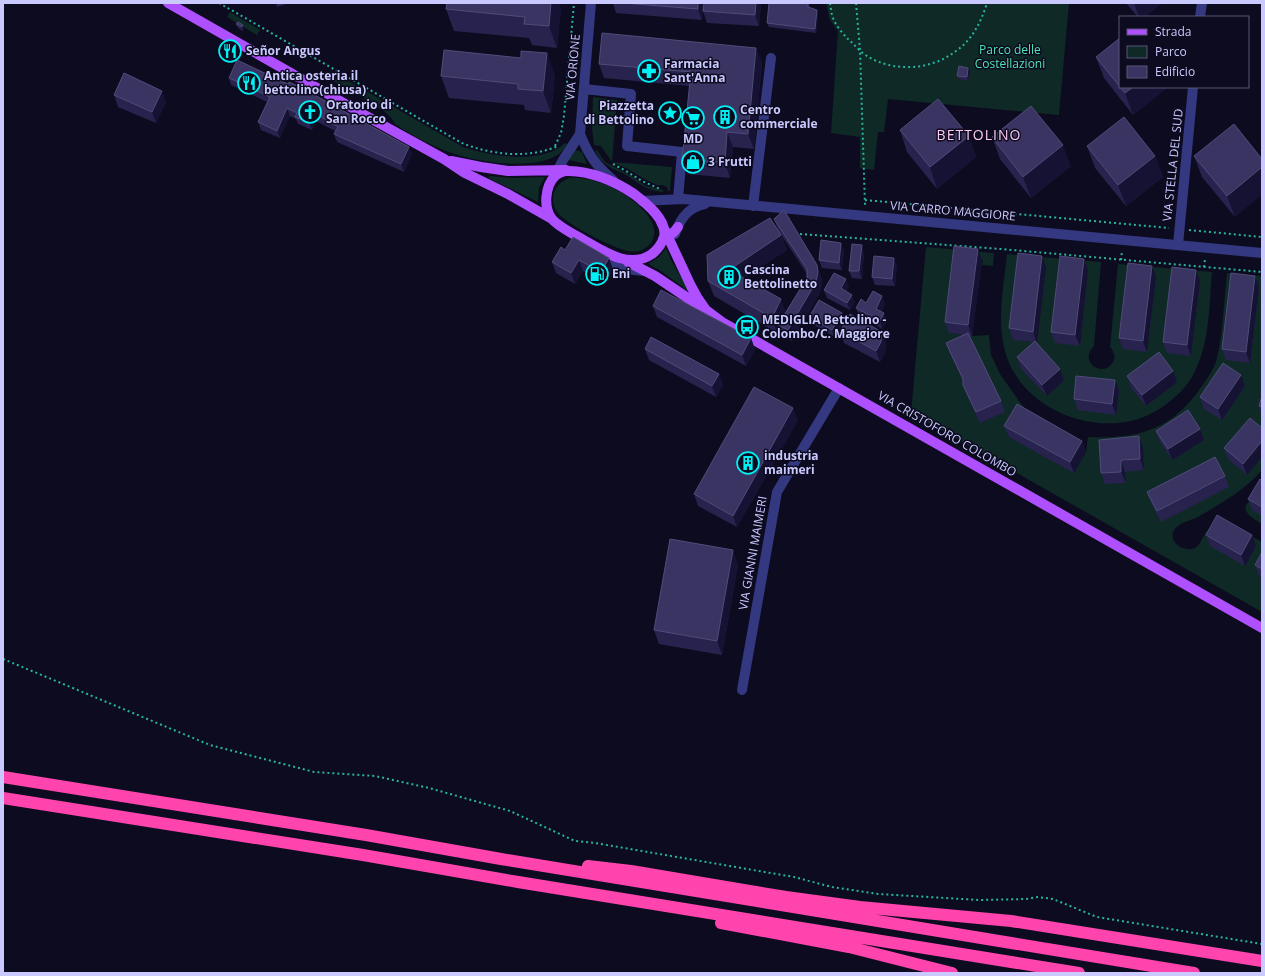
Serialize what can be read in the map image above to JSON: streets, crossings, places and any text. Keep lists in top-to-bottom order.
{
  "streets": {
    "main road": ["VIA CRISTOFORO COLOMBO"],
    "street": [
      "VIA ORIONE",
      "VIA STELLA DEL SUD",
      "VIA CARRO MAGGIORE",
      "VIA GIANNI MAIMERI"
    ]
  },
  "crossings": [
    ["VIA STELLA DEL SUD", "VIA CARRO MAGGIORE"],
    ["VIA CARRO MAGGIORE", "VIA CRISTOFORO COLOMBO"],
    ["VIA CRISTOFORO COLOMBO", "VIA GIANNI MAIMERI"]
  ],
  "districts": ["BETTOLINO"],
  "parks": ["Parco delle Costellazioni"],
  "places": {
    "restaurant": ["Señor Angus", "Antica osteria il bettolino(chiusa)"],
    "pharmacy": ["Farmacia Sant'Anna"],
    "church": ["Oratorio di San Rocco"],
    "place": ["Piazzetta di Bettolino"],
    "building": ["Centro commerciale", "Cascina Bettolinetto", "industria maimeri"],
    "supermarket": ["MD"],
    "shop": ["3 Frutti"],
    "fuel station": ["Eni"],
    "bus stop": ["MEDIGLIA Bettolino - Colombo/C. Maggiore"]
  },
  "legend": ["Strada", "Parco", "Edificio"]
}
